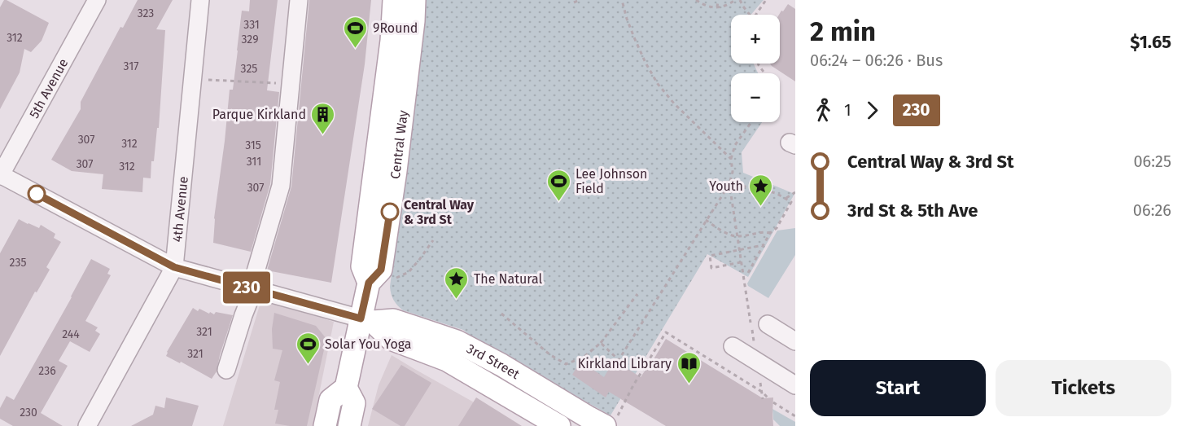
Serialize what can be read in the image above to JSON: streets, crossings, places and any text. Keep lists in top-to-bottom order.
{
  "streets": {
    "main road": ["Central Way", "3rd Street"],
    "street": ["5th Avenue", "4th Avenue"]
  },
  "crossings": [
    ["5th Avenue", "3rd Street"],
    ["Central Way", "3rd Street"],
    ["4th Avenue", "3rd Street"]
  ],
  "places": {
    "sports": ["9Round", "Lee Johnson Field", "Solar You Yoga"],
    "building": ["Parque Kirkland"],
    "place": ["Youth", "The Natural"],
    "other": ["Central Way & 3rd St"],
    "library": ["Kirkland Library"]
  },
  "lines": ["bus line 230"],
  "house_numbers": [
    "323",
    "331",
    "312",
    "329",
    "317",
    "325",
    "307",
    "312",
    "315",
    "311",
    "307",
    "312",
    "307",
    "235",
    "321",
    "244",
    "321",
    "236",
    "230"
  ],
  "page": {
    "on_map": "230",
    "heading": ["2 min", "06:24 – 06:26 · Bus", "$1.65"],
    "map_buttons": ["+", "−"],
    "legs": ["1", "230"],
    "list": [
      {
        "name": "Central Way & 3rd St",
        "value": "06:25"
      },
      {
        "name": "3rd St & 5th Ave",
        "value": "06:26"
      }
    ],
    "buttons": ["Start", "Tickets"]
  }
}
